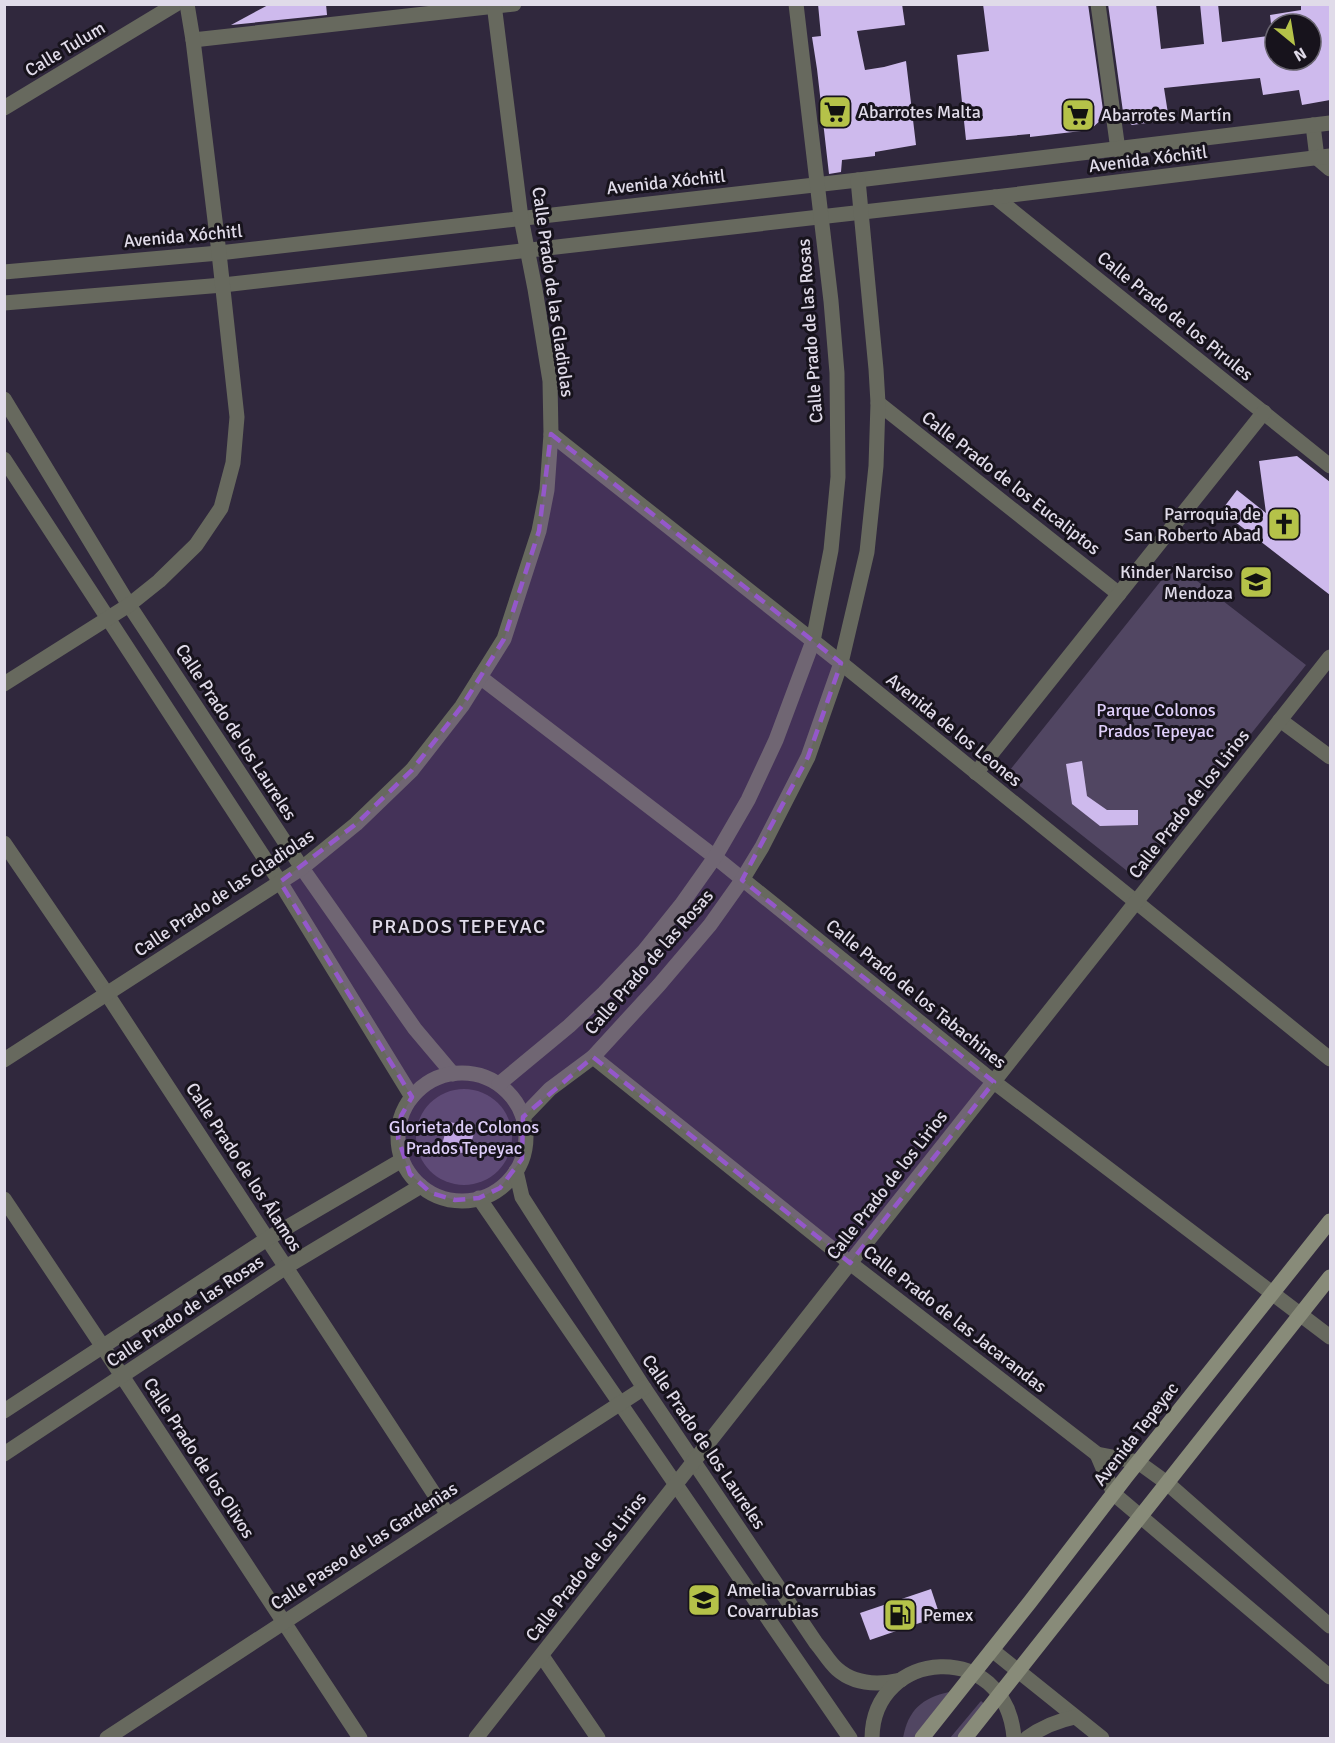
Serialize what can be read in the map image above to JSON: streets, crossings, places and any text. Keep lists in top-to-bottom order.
{
  "streets": {
    "street": [
      "Calle Tulum",
      "Avenida Xóchitl",
      "Calle Prado de las Gladiolas",
      "Calle Prado de los Pirules",
      "Calle Prado de las Rosas",
      "Calle Prado de los Eucaliptos",
      "Avenida de los Leones",
      "Calle Prado de los Laureles",
      "Calle Prado de los Lirios",
      "Calle Prado de los Tabachines",
      "Calle Prado de los Álamos",
      "Calle Prado de las Jacarandas",
      "Avenida Tepeyac",
      "Calle Prado de los Olivos",
      "Calle Paseo de las Gardenias"
    ]
  },
  "crossings": [
    ["Avenida Xóchitl", "Calle Prado de las Gladiolas"],
    ["Avenida Xóchitl", "Calle Prado de los Pirules"],
    ["Avenida Xóchitl", "Calle Prado de las Rosas"],
    ["Calle Prado de las Gladiolas", "Avenida de los Leones"],
    ["Calle Prado de las Gladiolas", "Calle Prado de los Laureles"],
    ["Calle Prado de las Gladiolas", "Calle Prado de los Tabachines"],
    ["Calle Prado de las Gladiolas", "Calle Prado de los Álamos"],
    ["Calle Prado de las Rosas", "Calle Prado de los Eucaliptos"],
    ["Calle Prado de las Rosas", "Avenida de los Leones"],
    ["Calle Prado de las Rosas", "Calle Prado de los Laureles"],
    ["Calle Prado de las Rosas", "Calle Prado de los Tabachines"],
    ["Calle Prado de las Rosas", "Calle Prado de los Álamos"],
    ["Calle Prado de las Rosas", "Calle Prado de las Jacarandas"],
    ["Calle Prado de las Rosas", "Calle Prado de los Olivos"],
    ["Avenida de los Leones", "Calle Prado de los Lirios"],
    ["Calle Prado de los Laureles", "Calle Prado de los Lirios"],
    ["Calle Prado de los Laureles", "Calle Paseo de las Gardenias"],
    ["Calle Prado de los Lirios", "Calle Prado de los Tabachines"],
    ["Calle Prado de los Lirios", "Calle Prado de las Jacarandas"],
    ["Calle Prado de los Tabachines", "Avenida Tepeyac"],
    ["Calle Prado de los Álamos", "Calle Paseo de las Gardenias"],
    ["Calle Prado de las Jacarandas", "Avenida Tepeyac"],
    ["Calle Prado de los Olivos", "Calle Paseo de las Gardenias"]
  ],
  "districts": ["PRADOS TEPEYAC"],
  "parks": ["Parque Colonos Prados Tepeyac", "Glorieta de Colonos Prados Tepeyac"],
  "places": {
    "supermarket": ["Abarrotes Malta", "Abarrotes Martín"],
    "church": ["Parroquia de San Roberto Abad"],
    "school or university": ["Kinder Narciso Mendoza", "Amelia Covarrubias Covarrubias"],
    "fuel station": ["Pemex"]
  },
  "north": "bottom right"
}
